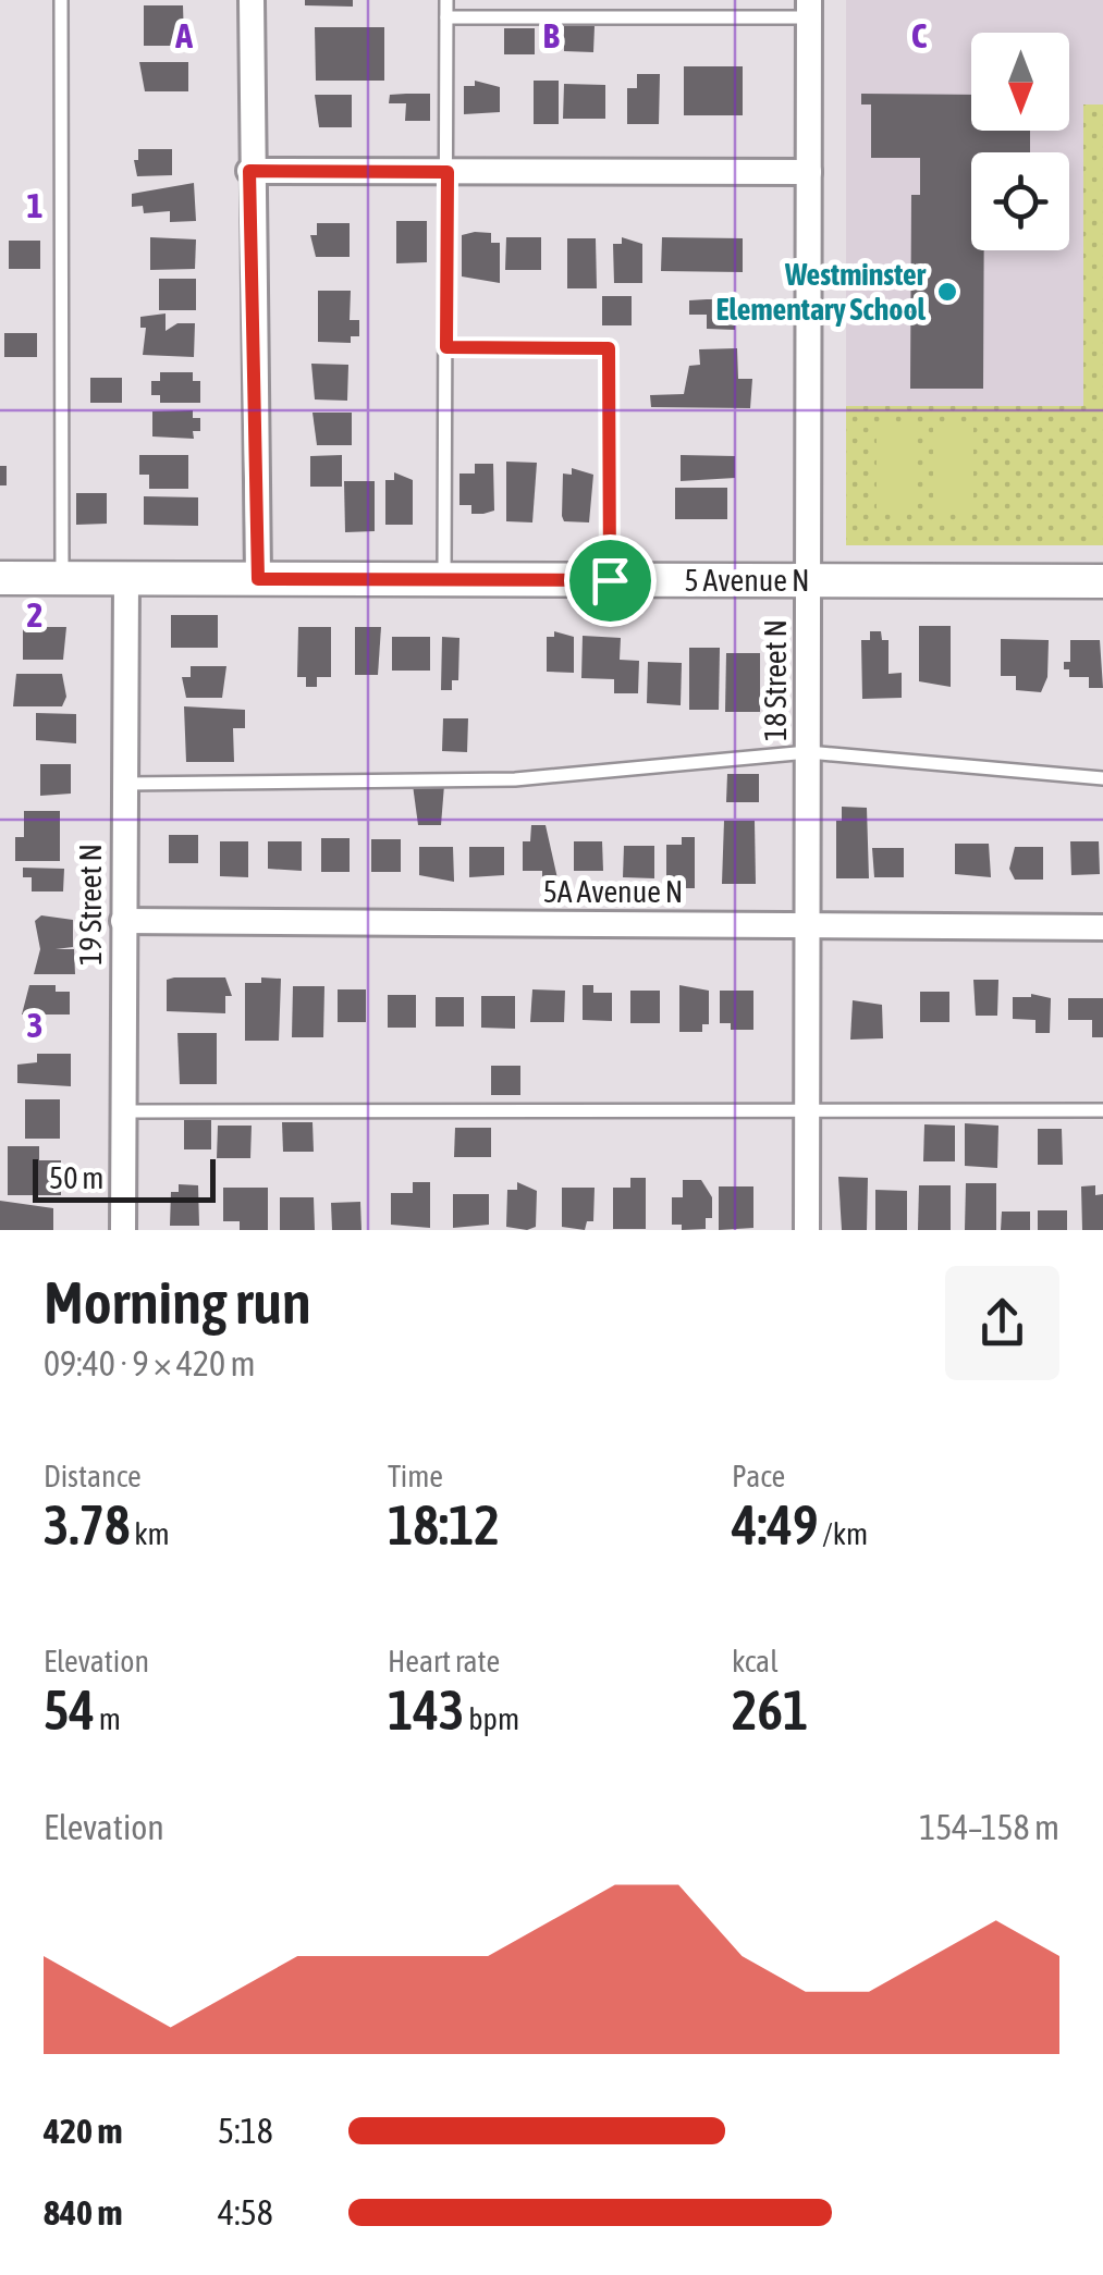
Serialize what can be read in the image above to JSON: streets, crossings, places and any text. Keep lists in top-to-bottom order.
{
  "streets": {
    "main road": ["5 Avenue N"],
    "street": ["18 Street N", "5A Avenue N", "19 Street N"]
  },
  "crossings": [
    ["5 Avenue N", "18 Street N"],
    ["5 Avenue N", "19 Street N"],
    ["18 Street N", "5A Avenue N"],
    ["5A Avenue N", "19 Street N"]
  ],
  "places": ["Westminster Elementary School"],
  "scale_bar": "50 m",
  "north": "bottom",
  "page": {
    "scale": "50 m",
    "heading": ["Morning run", "09:40 · 9 × 420 m"],
    "stats": [
      ["Distance", "3.78 km"],
      ["Time", "18:12"],
      ["Pace", "4:49 /km"],
      ["Elevation", "54 m"],
      ["Heart rate", "143 bpm"],
      ["kcal", "261"]
    ],
    "chart": ["Elevation", "154–158 m"],
    "list": [
      {
        "name": "420 m",
        "note": "5:18"
      },
      {
        "name": "840 m",
        "note": "4:58"
      }
    ]
  },
  "grid": {
    "columns": ["A", "B", "C"],
    "rows": ["1", "2", "3"]
  }
}
